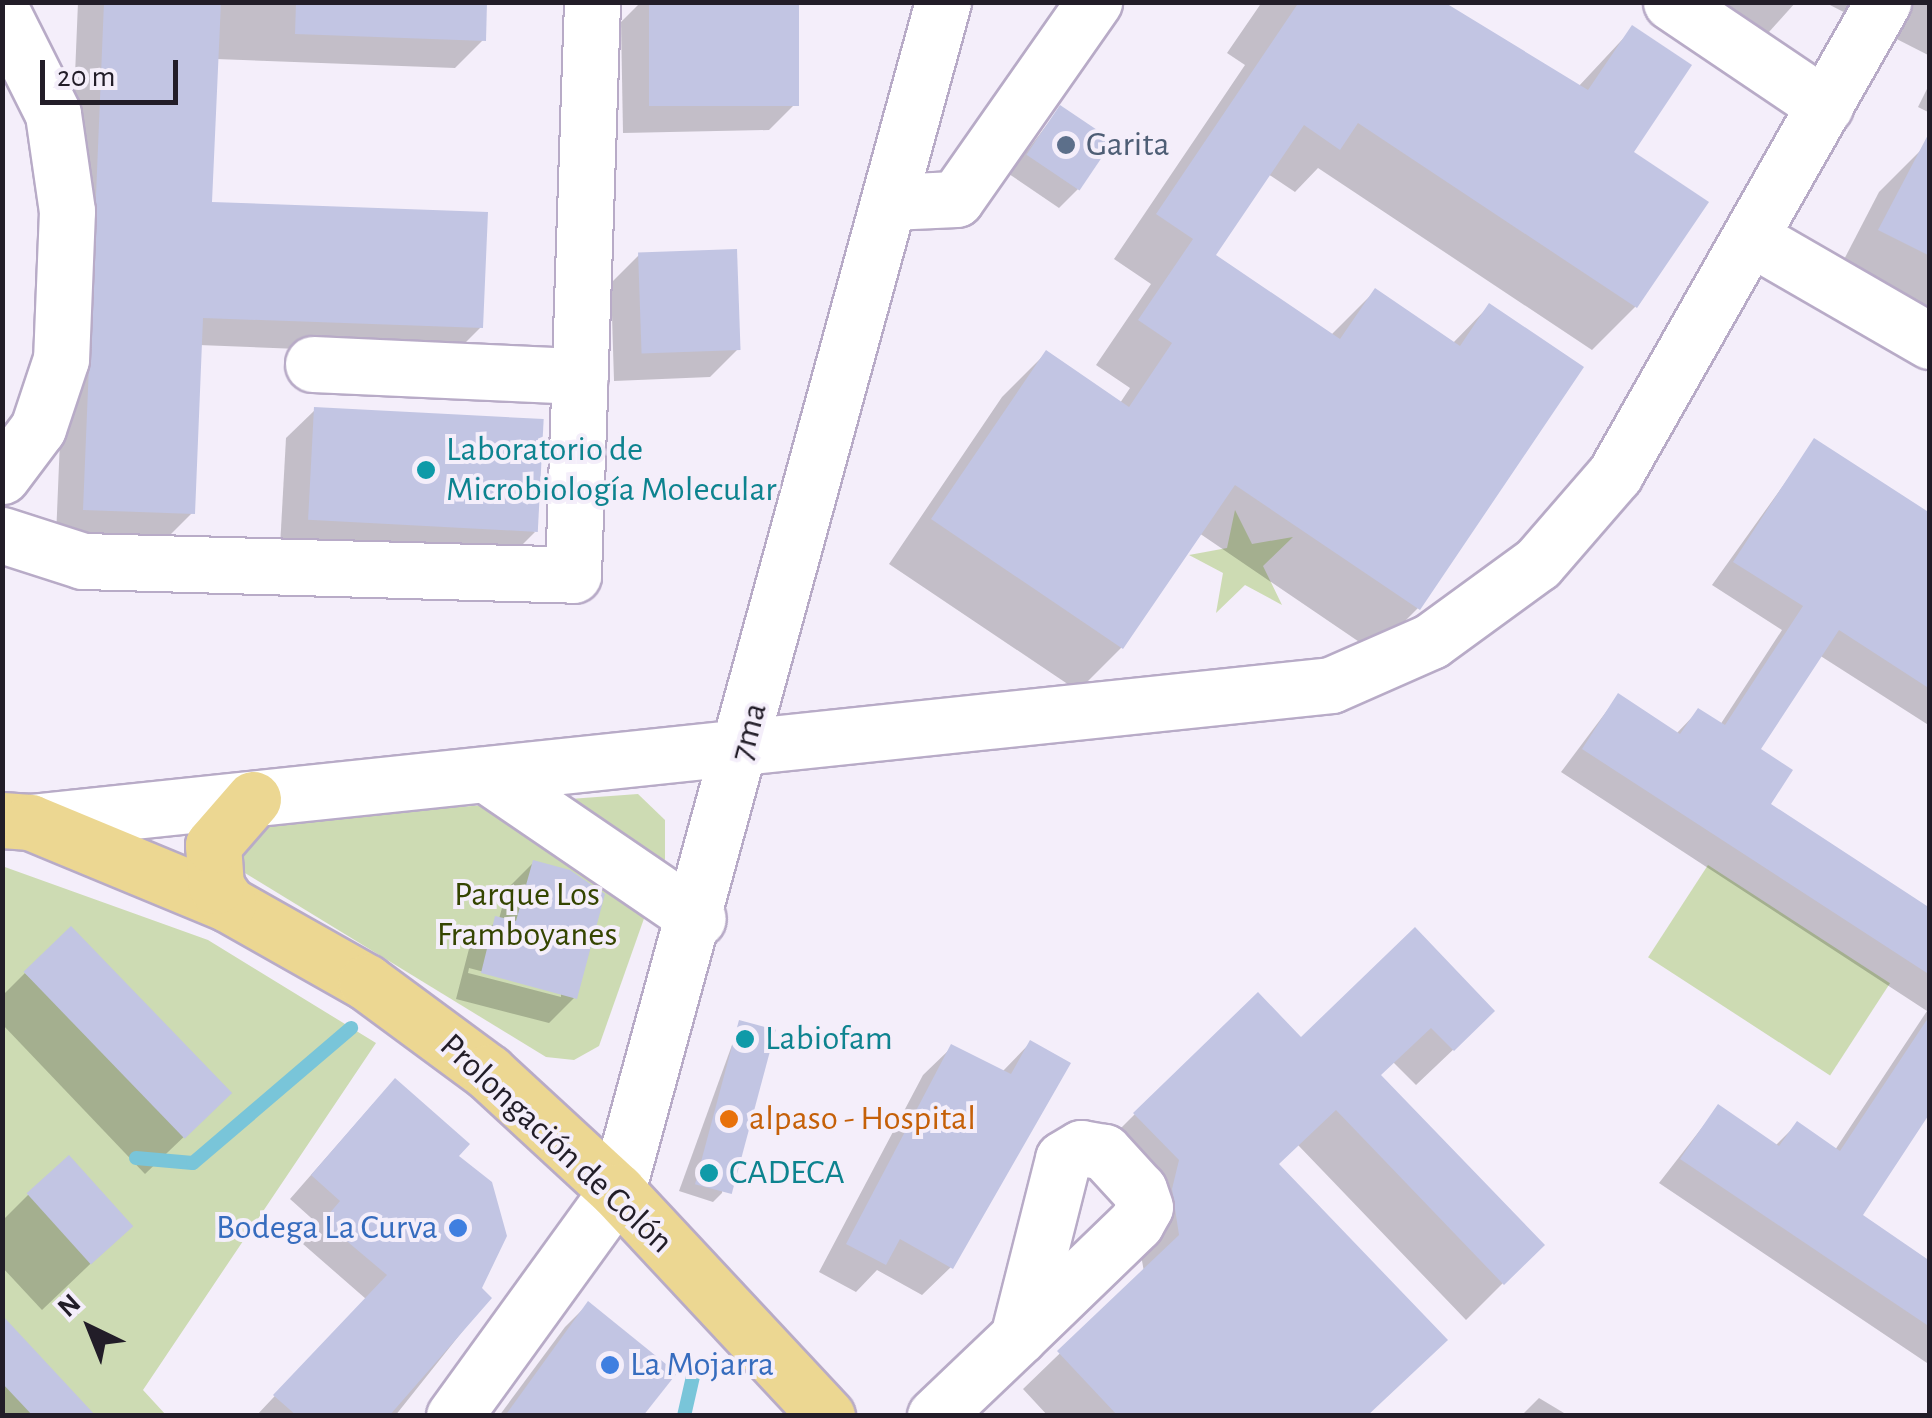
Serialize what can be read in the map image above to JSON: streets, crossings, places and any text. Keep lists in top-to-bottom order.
{
  "streets": {
    "main road": ["Prolongación de Colón"],
    "street": ["7ma"]
  },
  "crossings": [
    ["7ma", "Prolongación de Colón"]
  ],
  "parks": ["Parque Los Framboyanes"],
  "places": [
    "Garita",
    "Laboratorio de Microbiología Molecular",
    "Labiofam",
    "alpaso - Hospital",
    "CADECA",
    "Bodega La Curva",
    "La Mojarra"
  ],
  "scale_bar": "20 m",
  "north": "top left"
}
